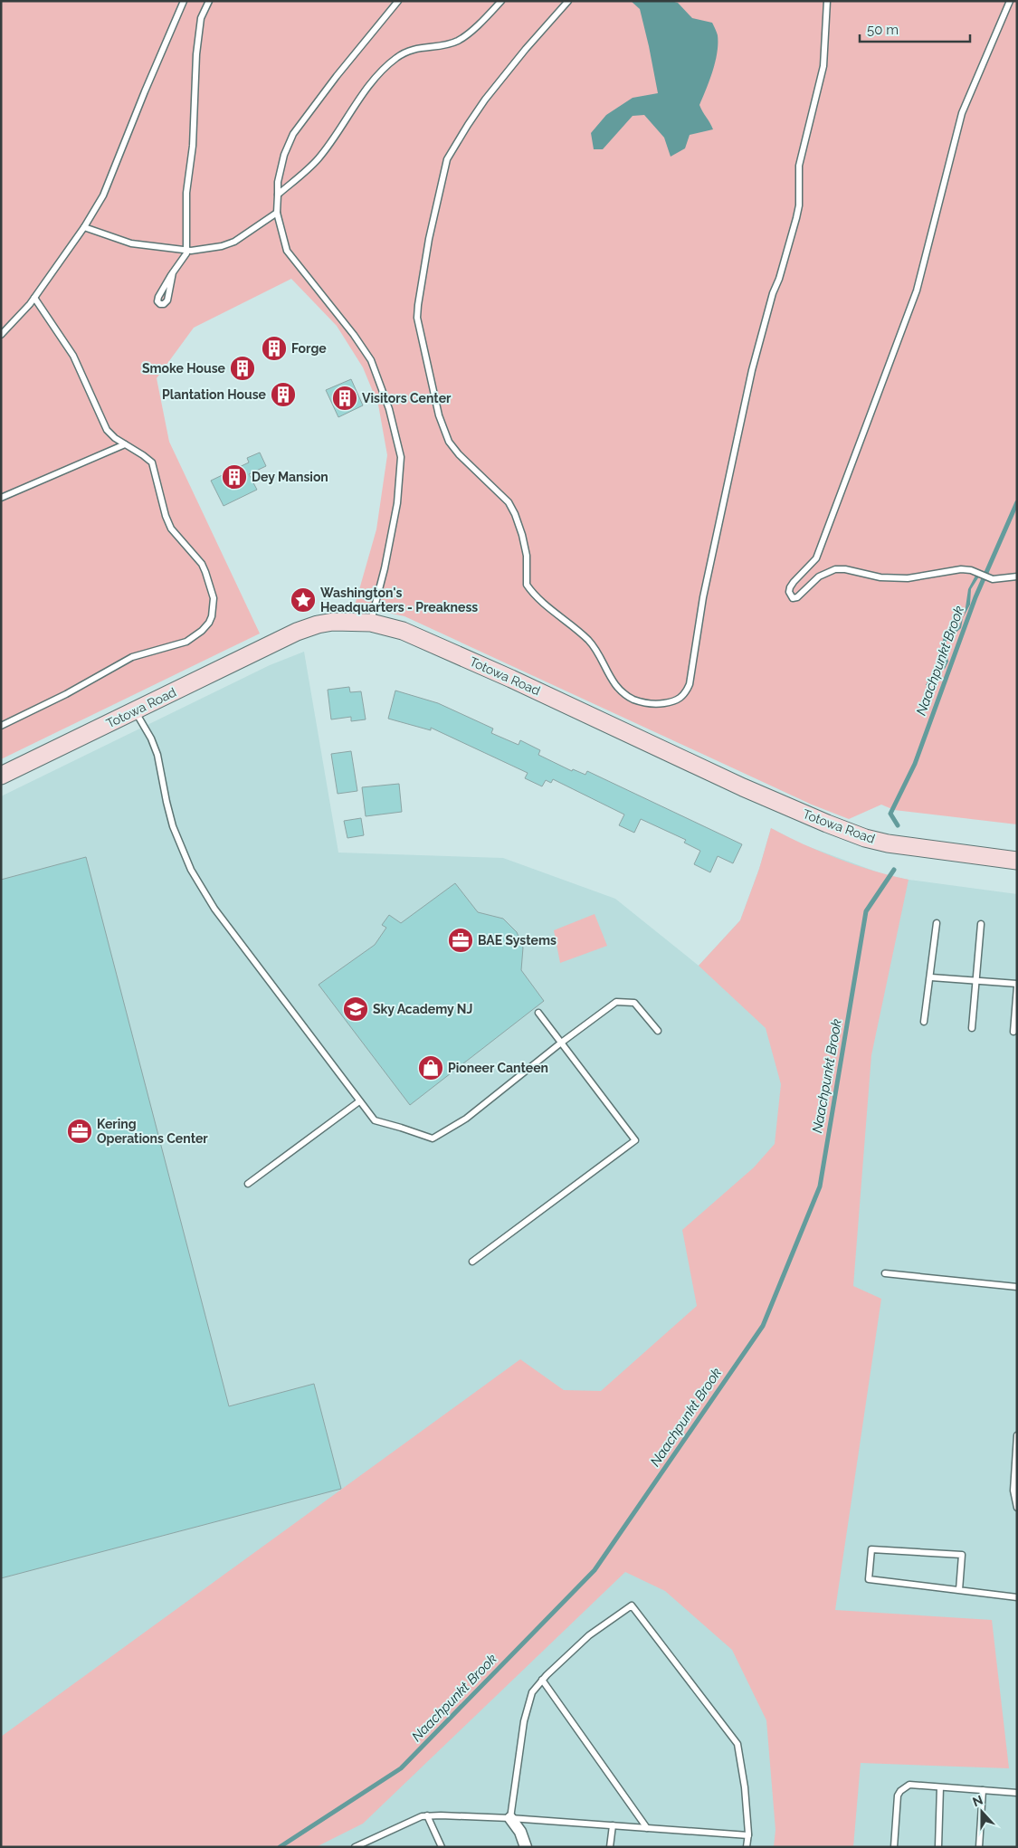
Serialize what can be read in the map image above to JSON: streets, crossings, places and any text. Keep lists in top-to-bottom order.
{
  "streets": {
    "main road": ["Totowa Road"]
  },
  "water": ["Naachpunkt Brook"],
  "places": {
    "building": [
      "Forge",
      "Smoke House",
      "Plantation House",
      "Visitors Center",
      "Dey Mansion"
    ],
    "place": ["Washington's Headquarters - Preakness"],
    "office": ["BAE Systems", "Kering Operations Center"],
    "school or university": ["Sky Academy NJ"],
    "shop": ["Pioneer Canteen"]
  },
  "scale_bar": "50 m",
  "north": "top"
}
